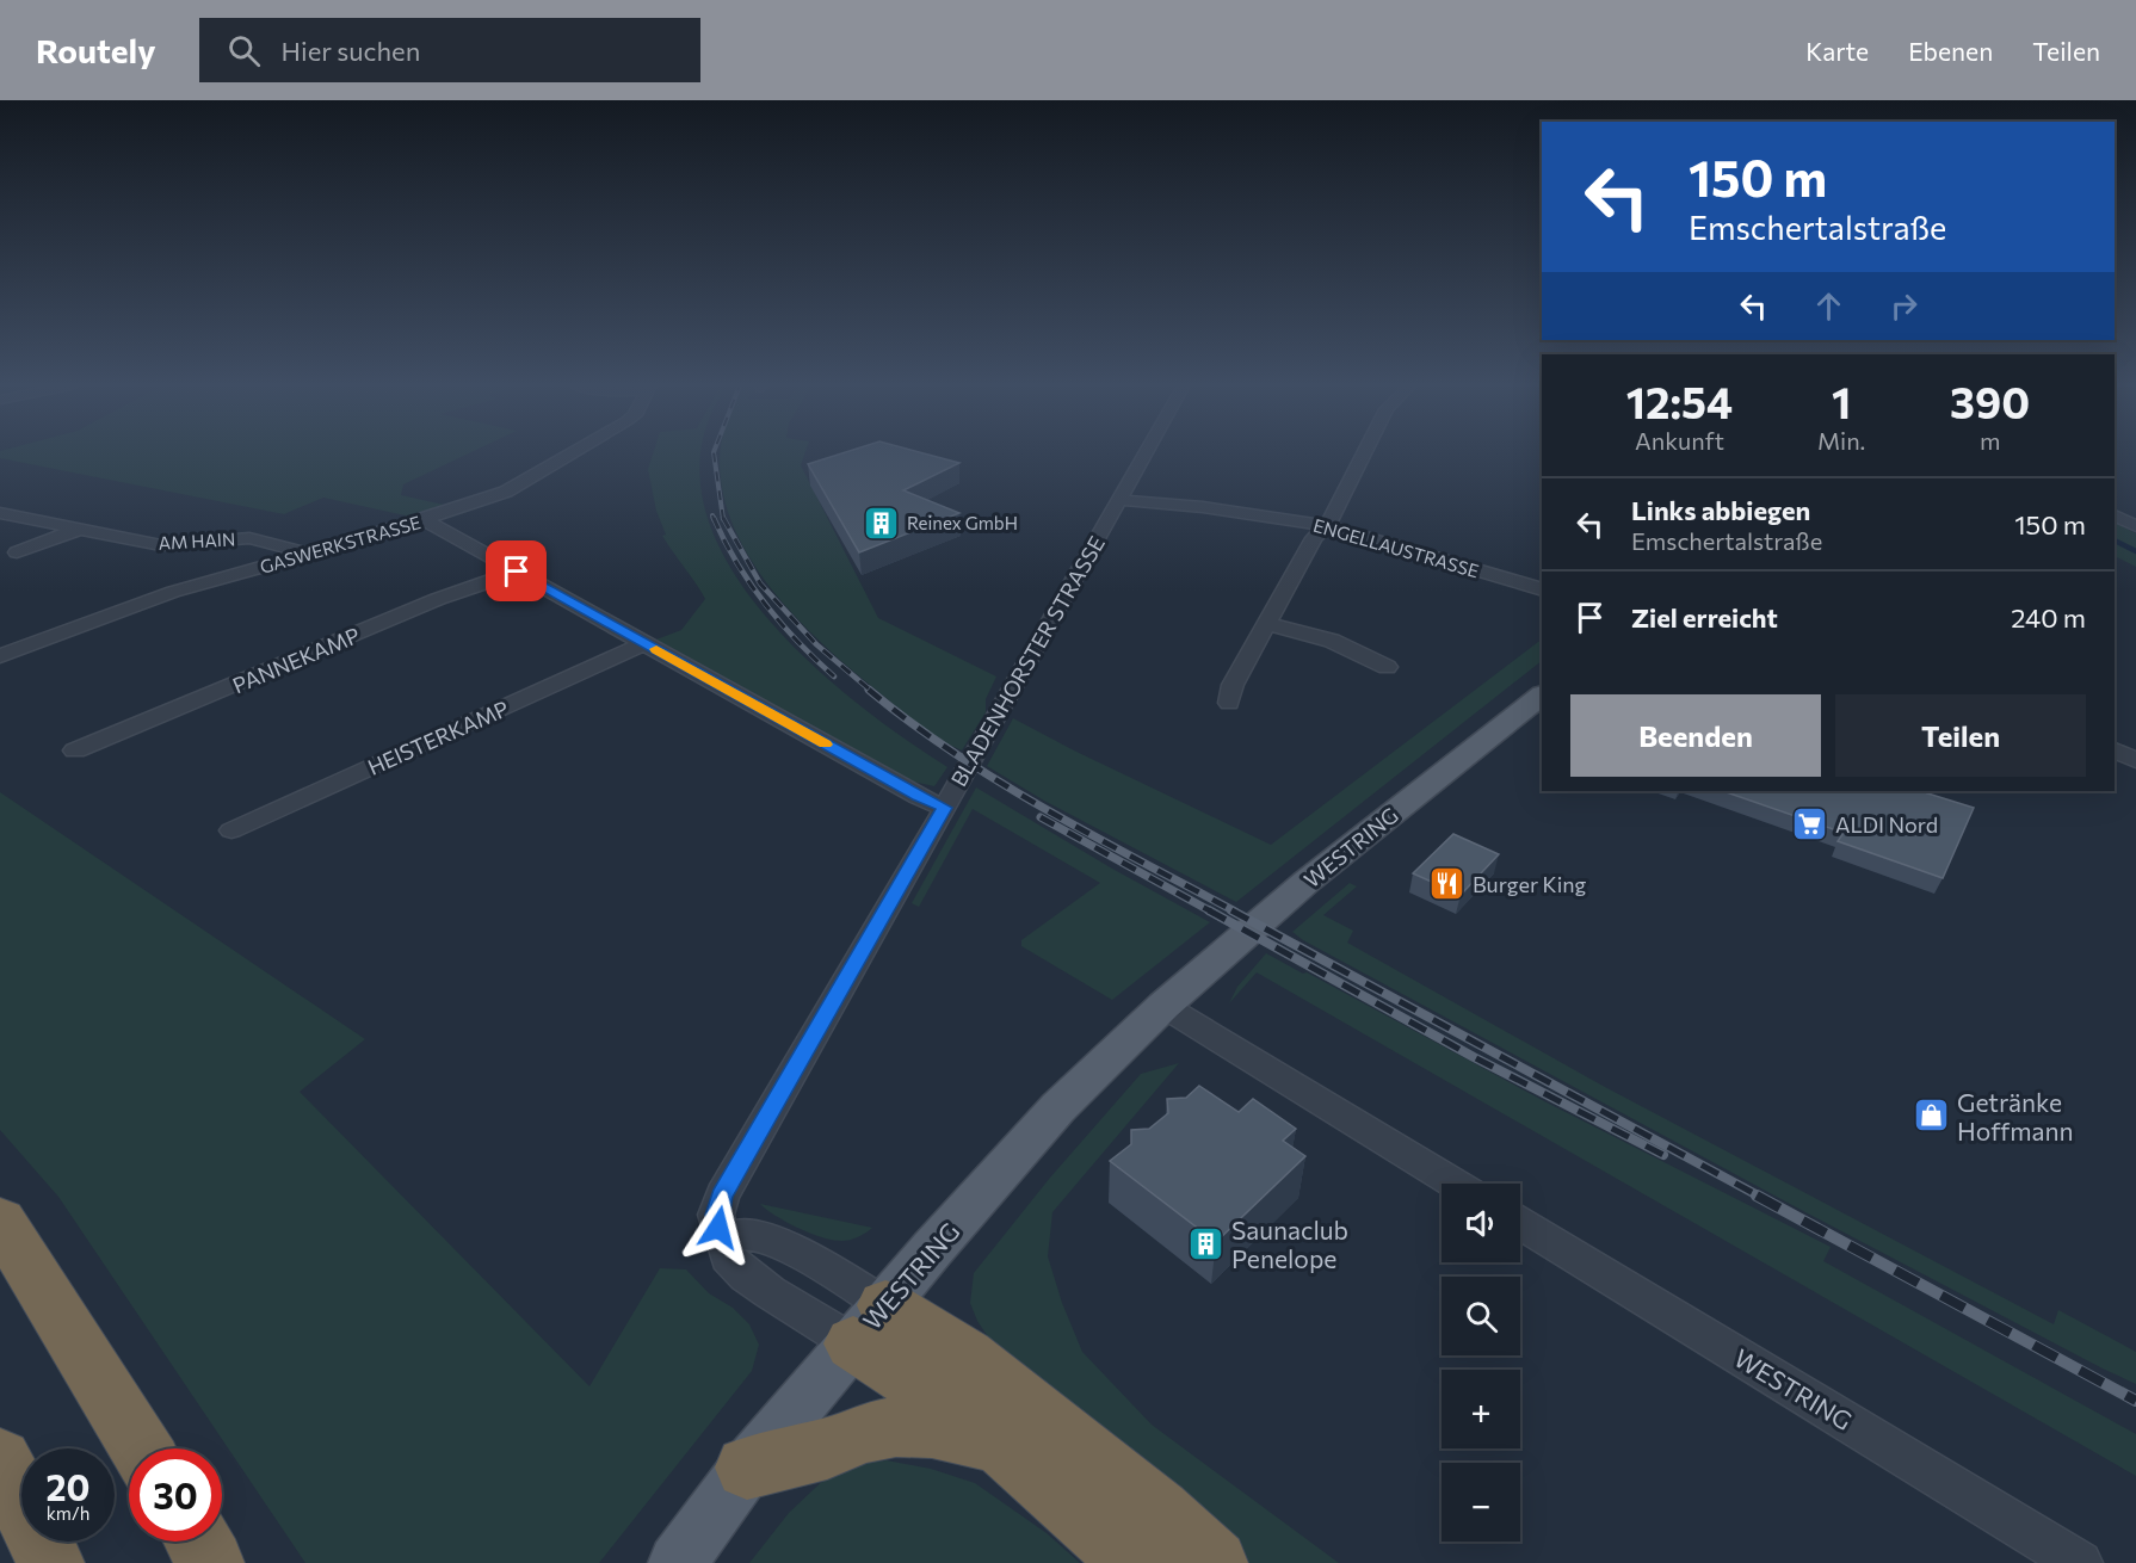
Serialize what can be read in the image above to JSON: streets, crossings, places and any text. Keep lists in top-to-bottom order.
{
  "streets": {
    "main road": ["WESTRING"],
    "street": [
      "AM HAIN",
      "GASWERKSTRASSE",
      "ENGELLAUSTRASSE",
      "PANNEKAMP",
      "BLADENHORSTER STRASSE",
      "HEISTERKAMP"
    ]
  },
  "crossings": [
    ["AM HAIN", "GASWERKSTRASSE"],
    ["ENGELLAUSTRASSE", "BLADENHORSTER STRASSE"],
    ["BLADENHORSTER STRASSE", "WESTRING"]
  ],
  "places": {
    "building": ["Reinex GmbH", "Saunaclub Penelope"],
    "supermarket": ["ALDI Nord"],
    "restaurant": ["Burger King"],
    "shop": ["Getränke Hoffmann"]
  },
  "page": {
    "header": "Routely",
    "search": "Hier suchen",
    "nav": ["Karte", "Ebenen", "Teilen"],
    "turn": ["150 m", "Emschertalstraße"],
    "eta": [
      "12:54",
      "Ankunft",
      "1",
      "Min.",
      "390",
      "m"
    ],
    "list": [
      {
        "name": "Links abbiegen",
        "note": "Emschertalstraße",
        "value": "150 m"
      },
      {
        "name": "Ziel erreicht",
        "value": "240 m"
      }
    ],
    "buttons": ["Beenden", "Teilen"],
    "map_buttons": ["+", "−"],
    "speed": "20 km/h",
    "limit": "30"
  }
}
